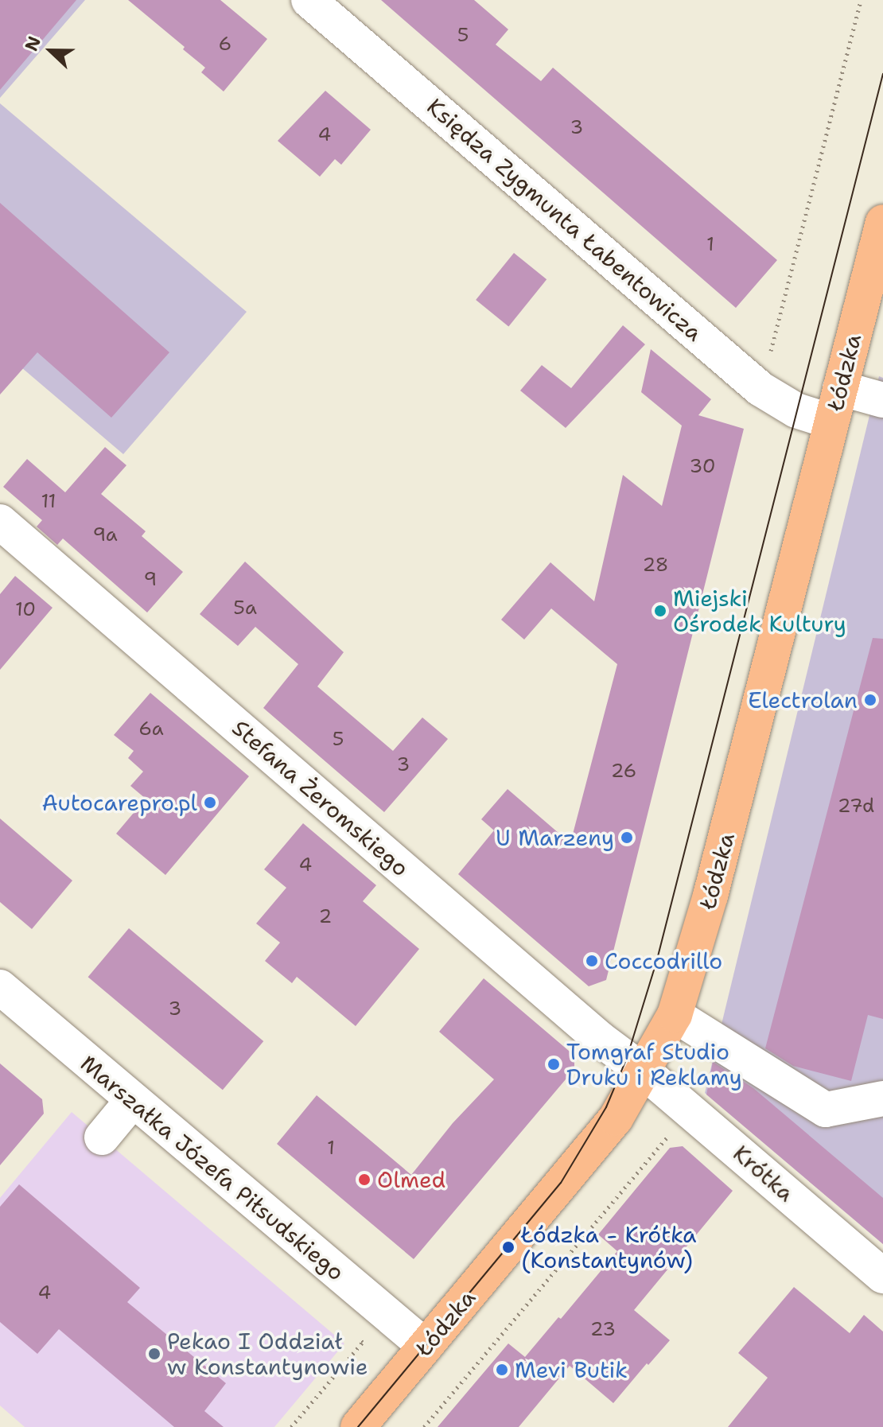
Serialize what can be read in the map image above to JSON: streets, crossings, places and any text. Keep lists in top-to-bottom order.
{
  "streets": {
    "main road": ["Łódzka"],
    "street": [
      "Księdza Zygmunta Łabentowicza",
      "Stefana Żeromskiego",
      "Marszałka Józefa Piłsudskiego",
      "Krótka"
    ]
  },
  "crossings": [
    ["Księdza Zygmunta Łabentowicza", "Łódzka"],
    ["Łódzka", "Stefana Żeromskiego"],
    ["Łódzka", "Marszałka Józefa Piłsudskiego"],
    ["Łódzka", "Krótka"],
    ["Stefana Żeromskiego", "Krótka"]
  ],
  "places": [
    "Miejski Ośrodek Kultury",
    "Electrolan",
    "Autocarepro.pl",
    "U Marzeny",
    "Coccodrillo",
    "Tomgraf Studio Druku i Reklamy",
    "Olmed",
    "Łódzka - Krótka (Konstantynów)",
    "Pekao I Oddział w Konstantynowie",
    "Mevi Butik"
  ],
  "house_numbers": [
    "5",
    "6",
    "3",
    "4",
    "1",
    "30",
    "11",
    "9a",
    "28",
    "9",
    "5a",
    "10",
    "6a",
    "5",
    "3",
    "26",
    "27d",
    "4",
    "2",
    "3",
    "1",
    "4",
    "23"
  ],
  "north": "left"
}
